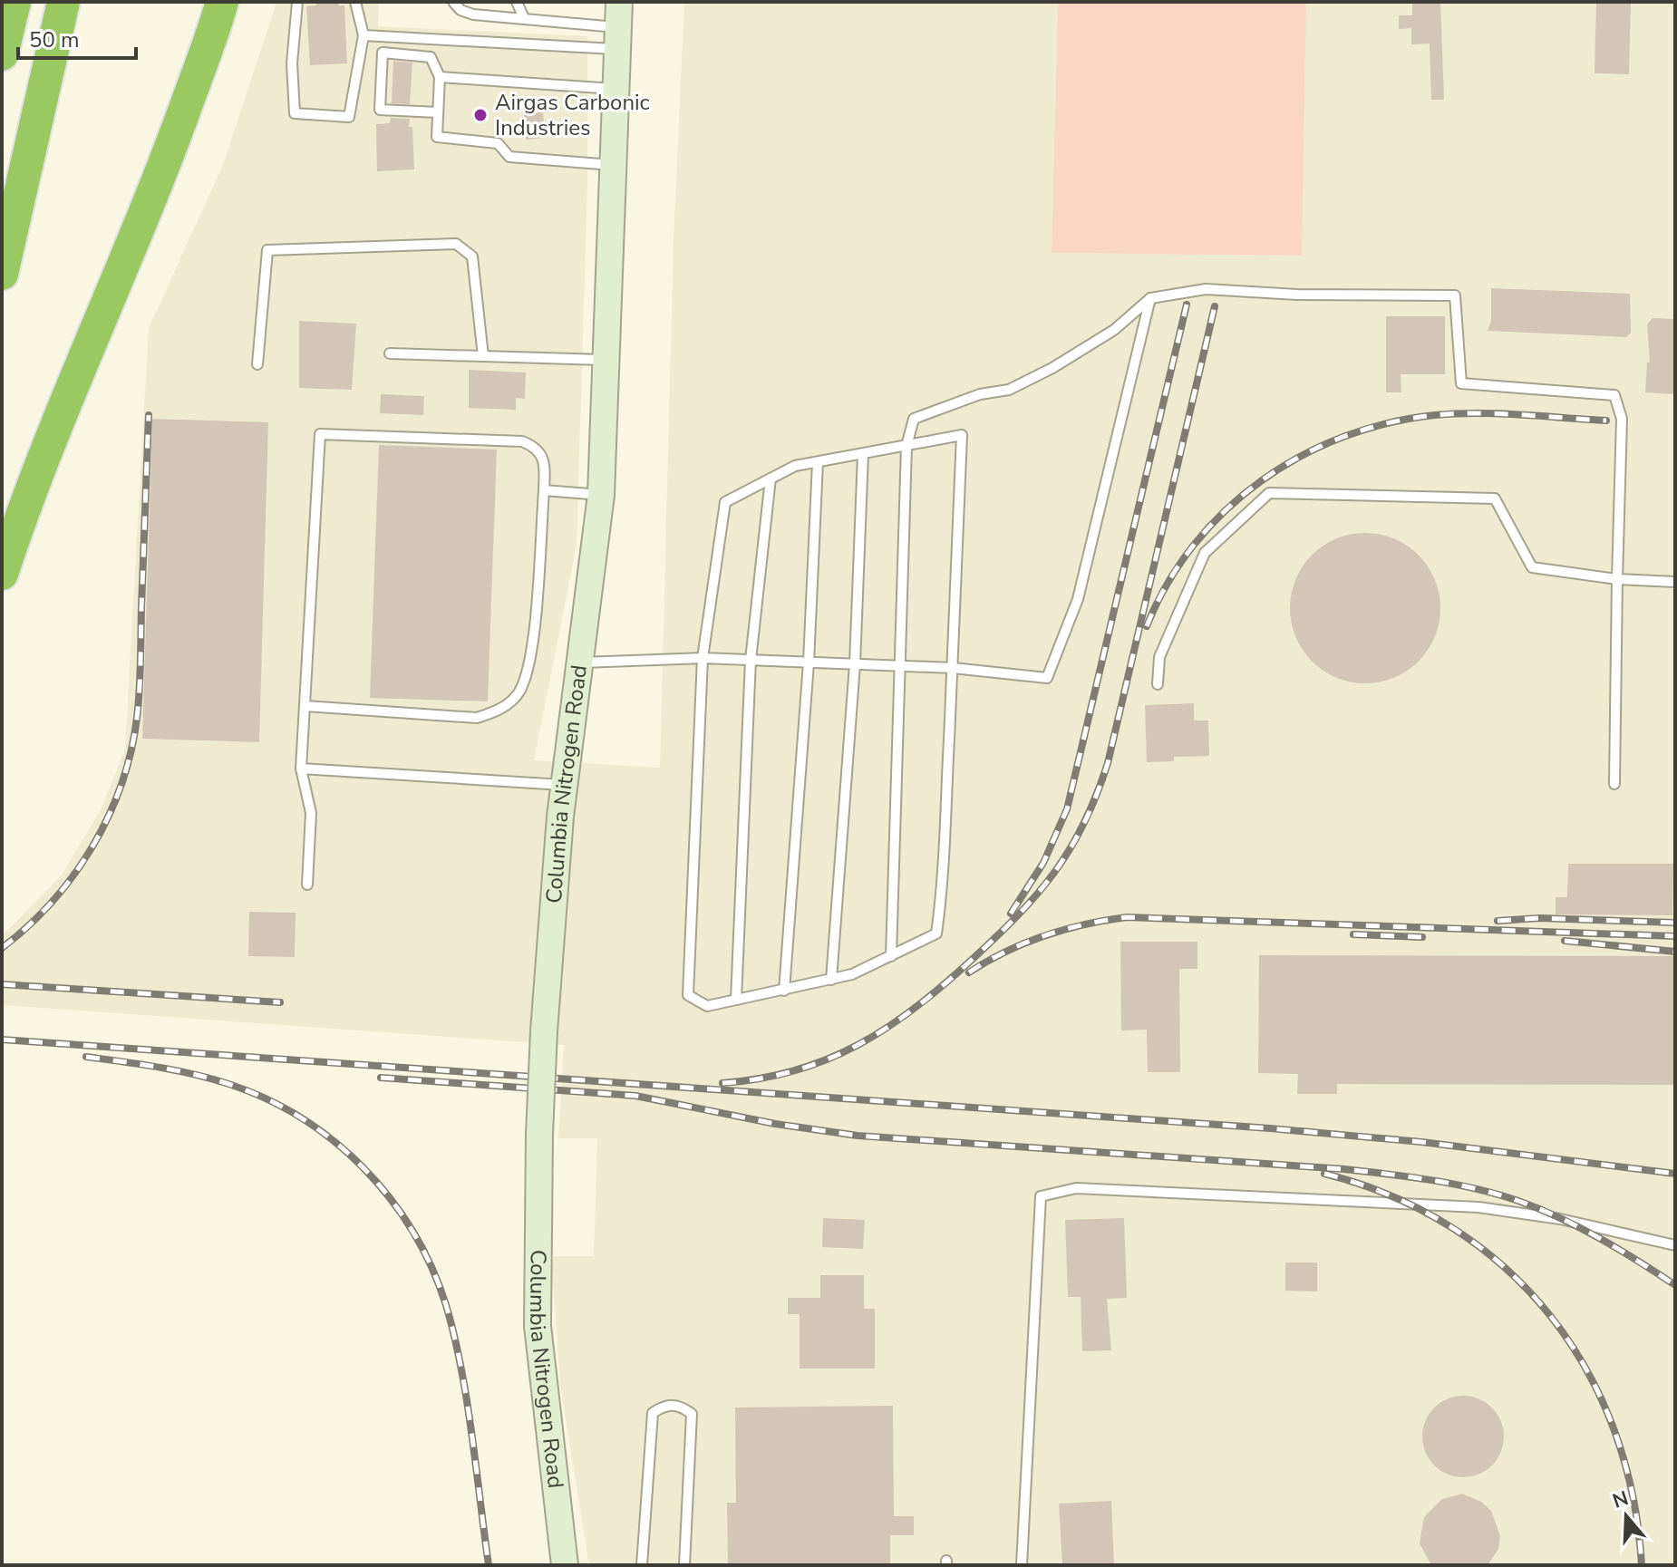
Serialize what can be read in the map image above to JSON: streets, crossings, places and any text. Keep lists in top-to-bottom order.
{
  "streets": {
    "street": ["Columbia Nitrogen Road"]
  },
  "places": ["Airgas Carbonic Industries"],
  "scale_bar": "50 m",
  "north": "top"
}
